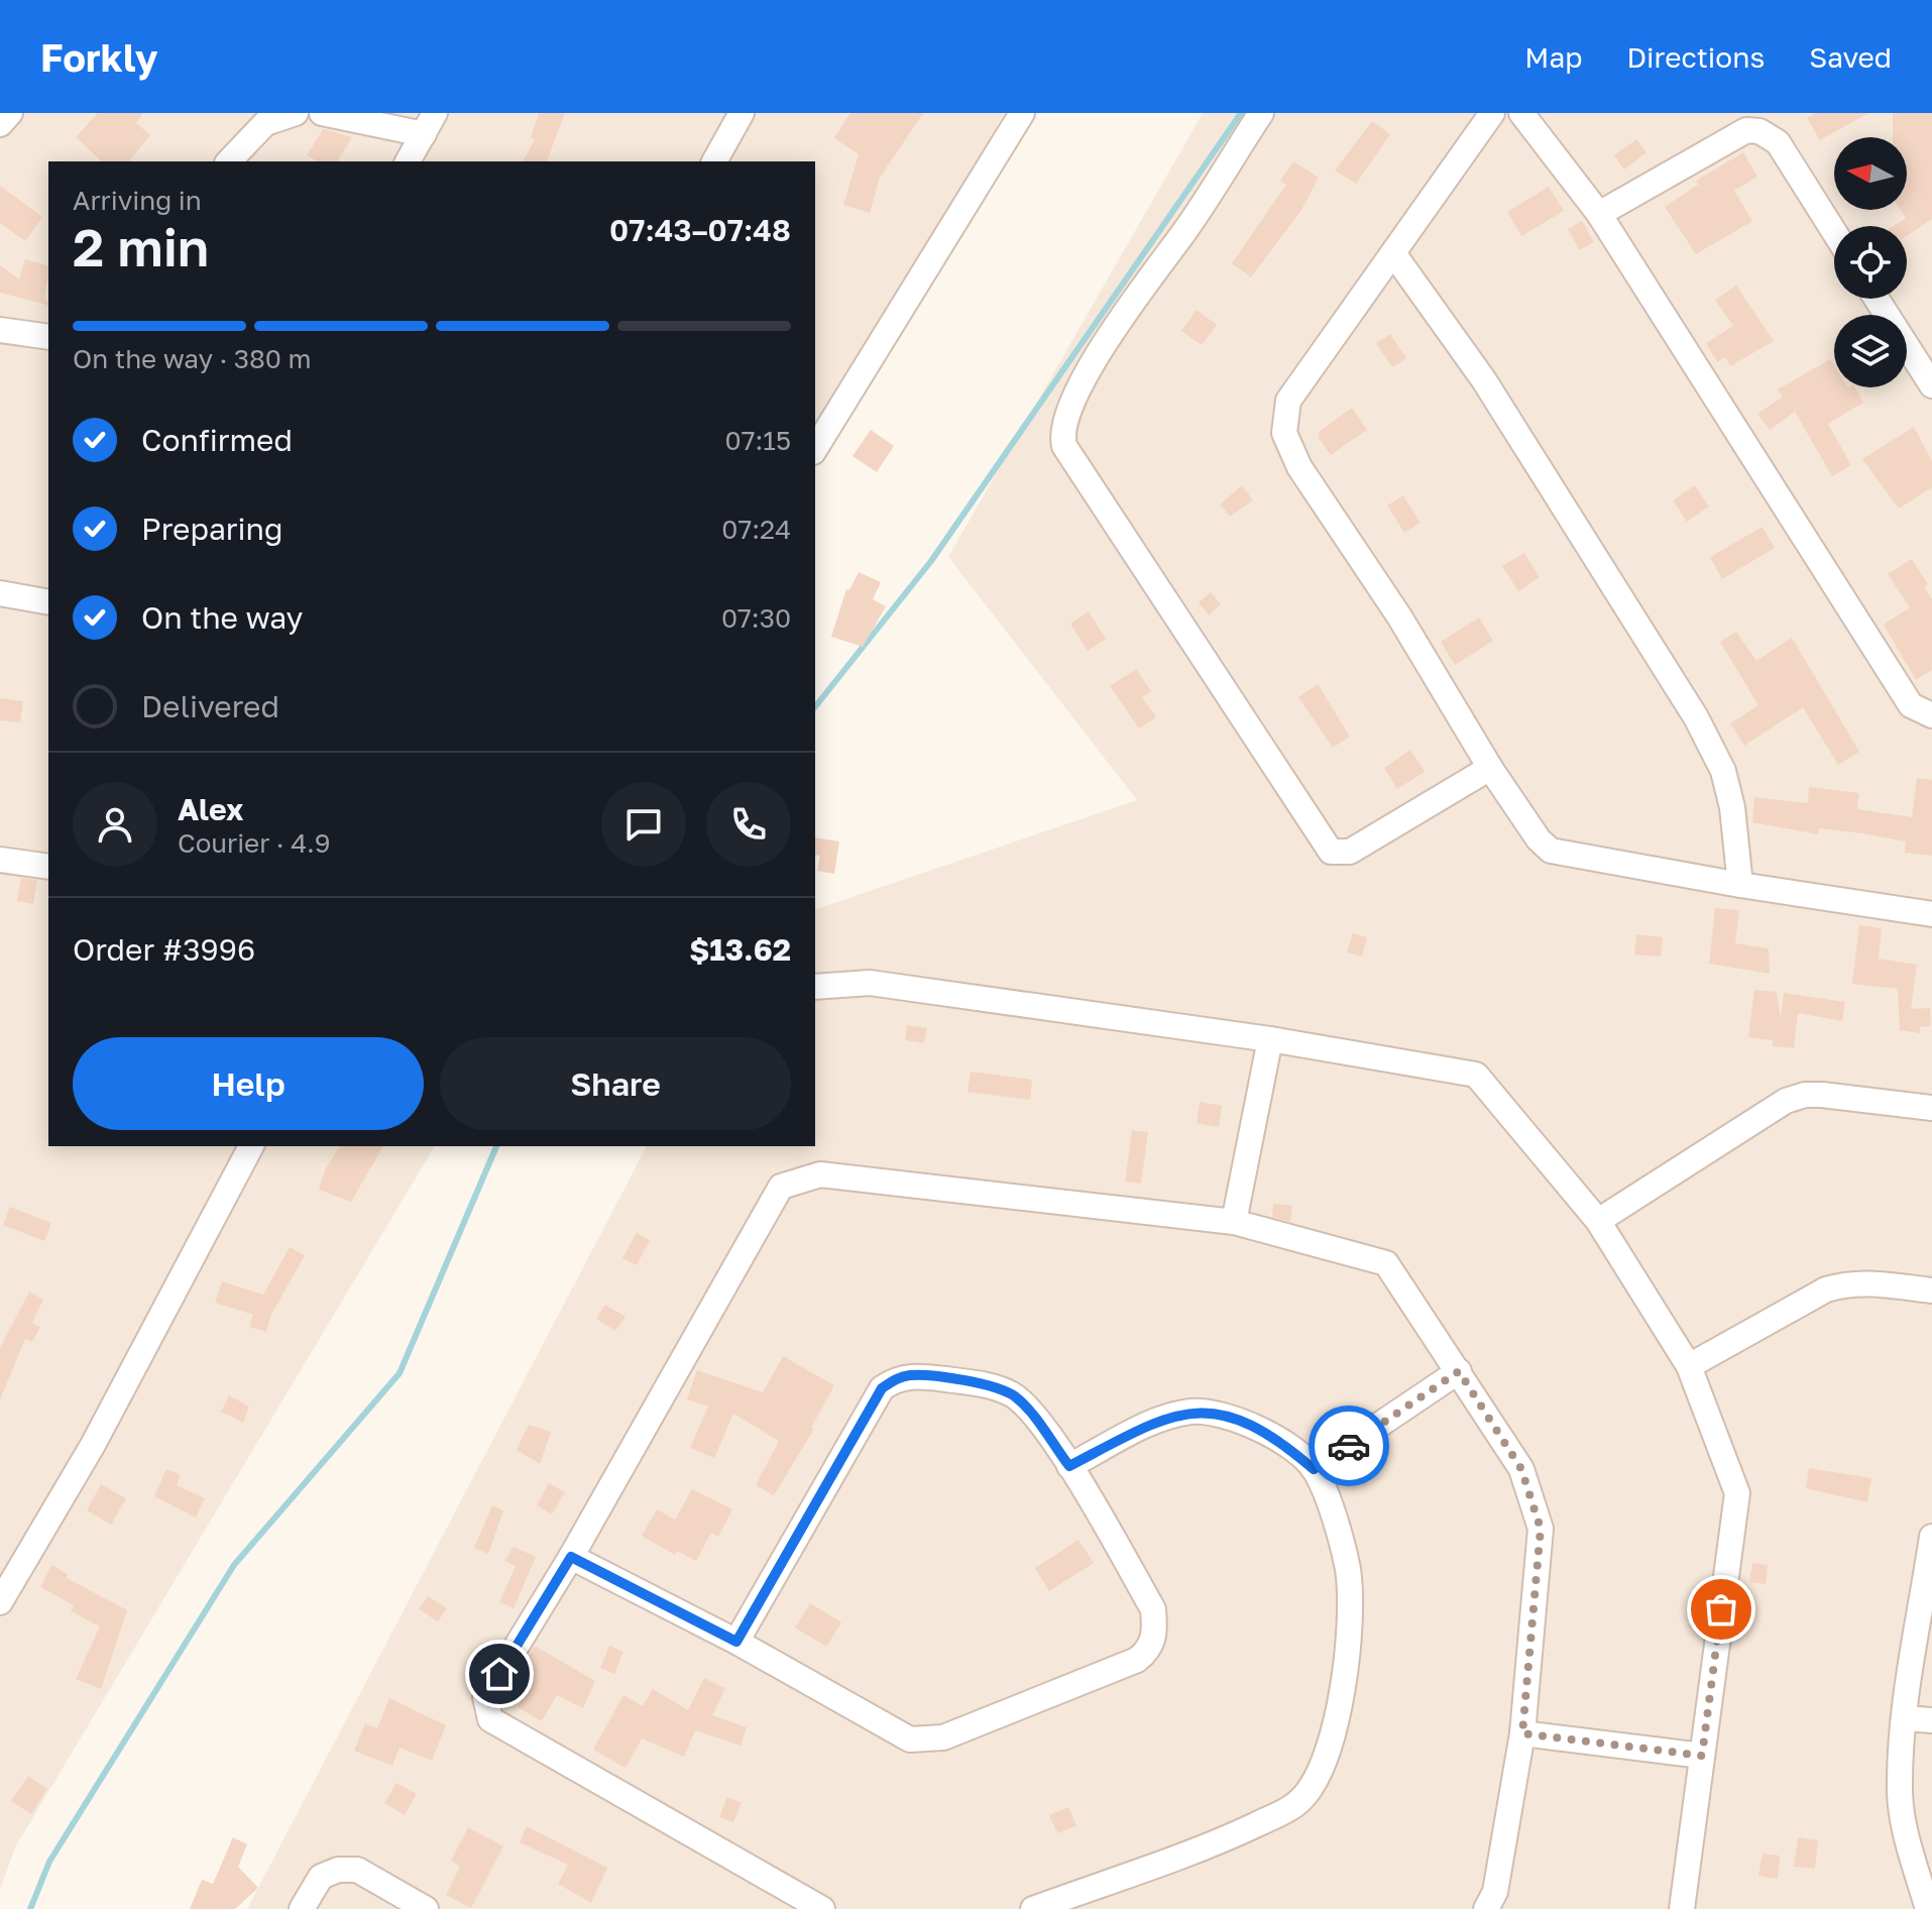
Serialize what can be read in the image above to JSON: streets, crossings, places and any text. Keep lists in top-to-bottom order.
{
  "north": "left",
  "page": {
    "header": "Forkly",
    "nav": ["Map", "Directions", "Saved"],
    "heading": ["2 min", "Arriving in", "07:43–07:48"],
    "panel": [
      "Alex",
      "Courier · 4.9",
      "Order #3996",
      "$13.62"
    ],
    "bar": "On the way · 380 m",
    "list": [
      ["Confirmed", "07:15"],
      ["Preparing", "07:24"],
      ["On the way", "07:30"],
      "Delivered"
    ],
    "buttons": ["Help", "Share"]
  }
}
